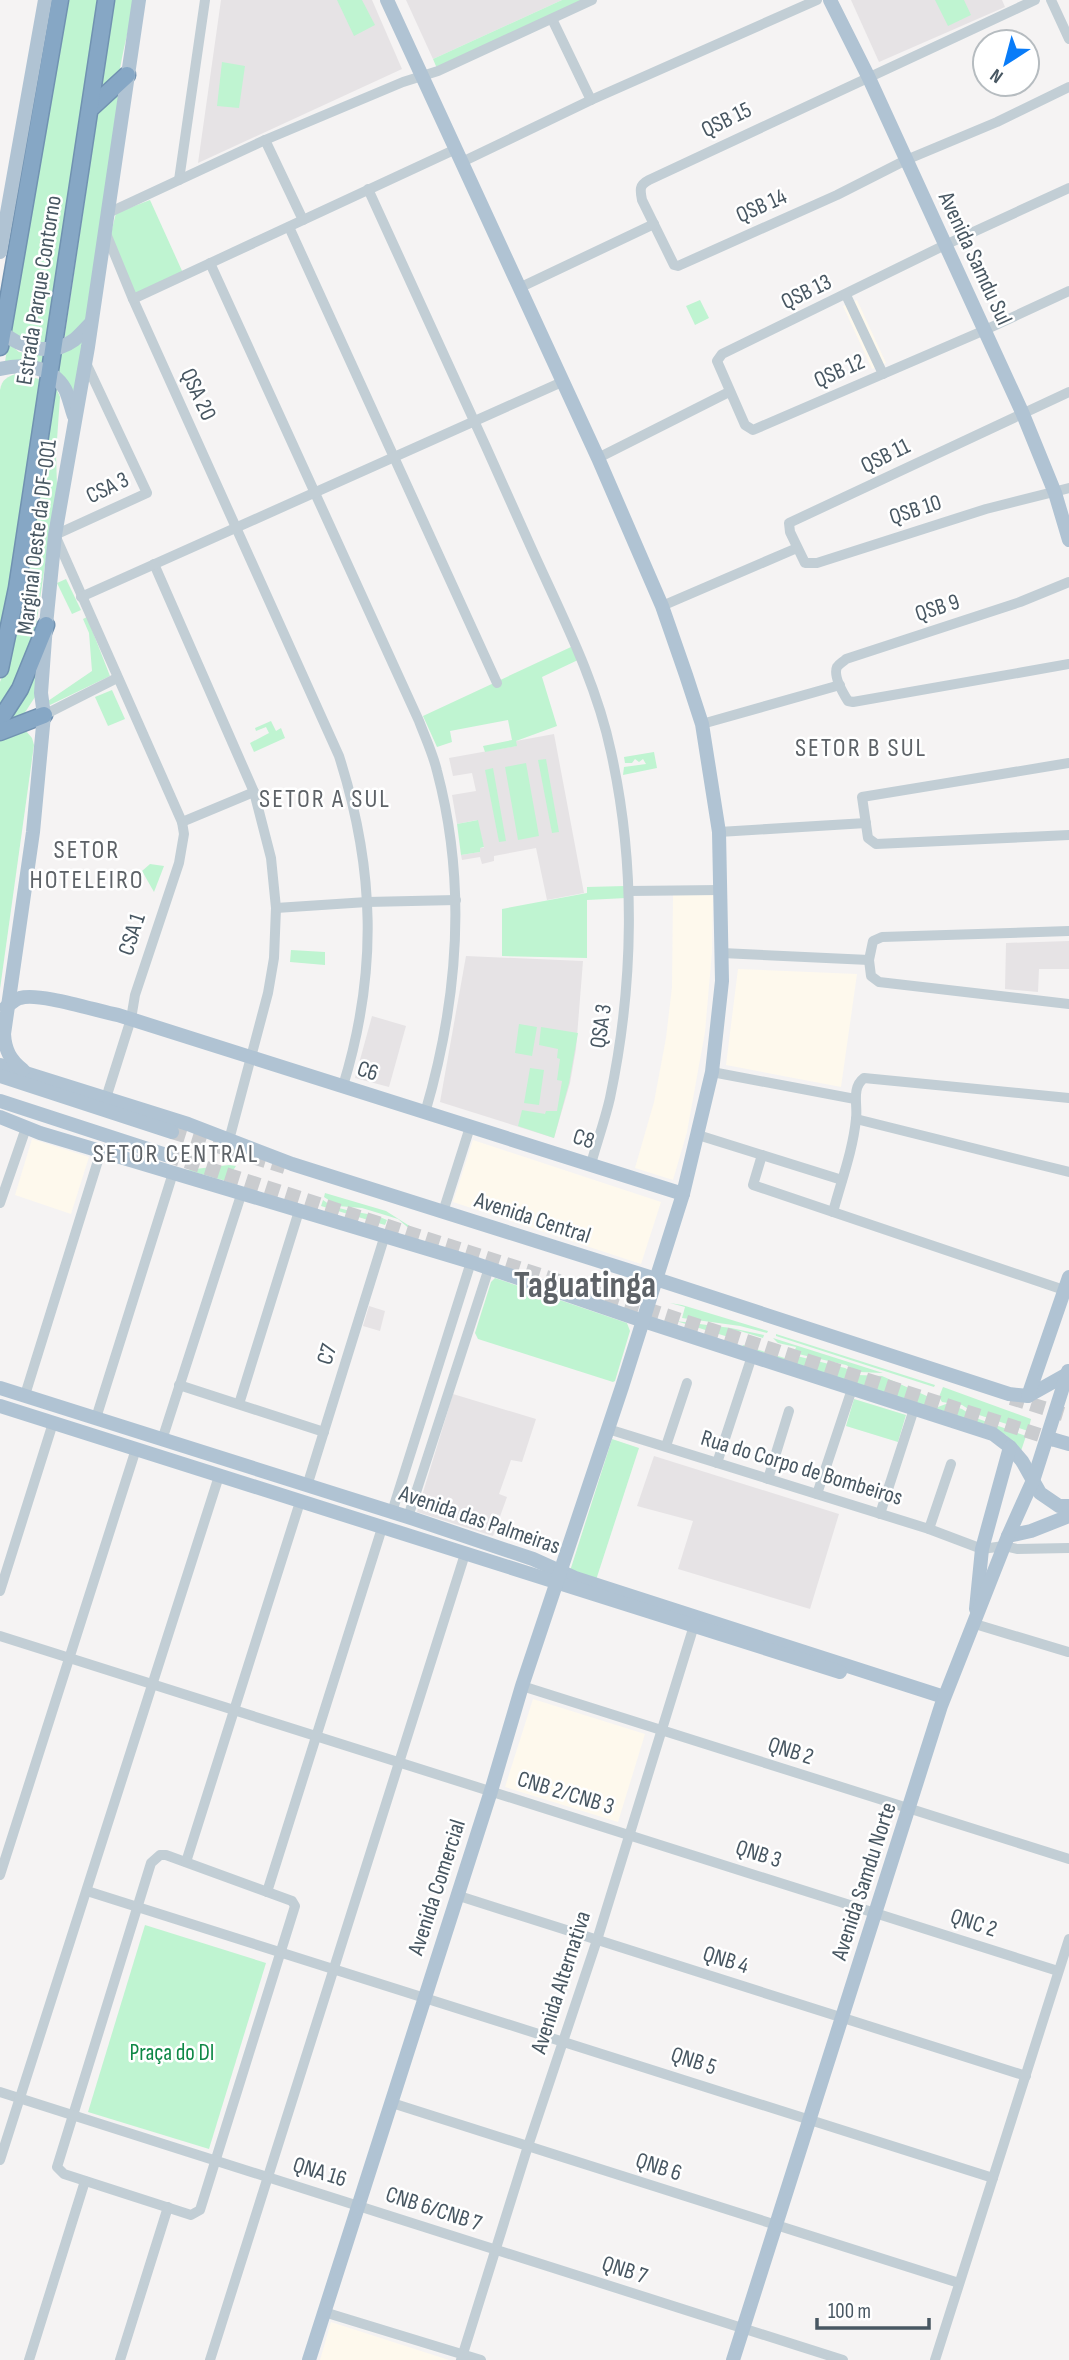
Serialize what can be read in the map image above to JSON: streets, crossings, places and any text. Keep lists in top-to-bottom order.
{
  "streets": {
    "highway": ["Estrada Parque Contorno"],
    "main road": [
      "Avenida Samdu Sul",
      "Marginal Oeste da DF-001",
      "C6",
      "C8",
      "Avenida Central",
      "Avenida das Palmeiras",
      "Avenida Samdu Norte",
      "Avenida Comercial"
    ],
    "street": [
      "QSB 15",
      "QSB 14",
      "QSB 13",
      "QSB 12",
      "QSA 20",
      "QSB 11",
      "CSA 3",
      "QSB 10",
      "QSB 9",
      "CSA 1",
      "QSA 3",
      "C7",
      "Rua do Corpo de Bombeiros",
      "QNB 2",
      "CNB 2/CNB 3",
      "QNB 3",
      "QNC 2",
      "QNB 4",
      "Avenida Alternativa",
      "QNB 5",
      "QNB 6",
      "QNA 16",
      "CNB 6/CNB 7",
      "QNB 7"
    ]
  },
  "crossings": [
    ["QSB 15", "QSB 14"],
    ["QSB 15", "Avenida Samdu Sul"],
    ["QSB 14", "Avenida Samdu Sul"],
    ["Avenida Samdu Sul", "QSB 13"],
    ["Avenida Samdu Sul", "QSB 12"],
    ["Avenida Samdu Sul", "QSB 11"],
    ["Avenida Samdu Sul", "QSB 10"],
    ["QSB 13", "QSB 12"],
    ["QSA 20", "Marginal Oeste da DF-001"],
    ["QSA 20", "C6"],
    ["QSB 11", "QSB 10"],
    ["CSA 3", "Marginal Oeste da DF-001"],
    ["Marginal Oeste da DF-001", "Avenida Central"],
    ["CSA 1", "C6"],
    ["CSA 1", "Avenida Central"],
    ["QSA 3", "C8"],
    ["C6", "C8"],
    ["C7", "Avenida das Palmeiras"],
    ["Rua do Corpo de Bombeiros", "Avenida Comercial"],
    ["Avenida das Palmeiras", "Avenida Samdu Norte"],
    ["Avenida das Palmeiras", "Avenida Comercial"],
    ["Avenida das Palmeiras", "Avenida Alternativa"],
    ["QNB 2", "Avenida Samdu Norte"],
    ["QNB 2", "Avenida Comercial"],
    ["QNB 2", "Avenida Alternativa"],
    ["CNB 2/CNB 3", "QNB 3"],
    ["CNB 2/CNB 3", "Avenida Comercial"],
    ["CNB 2/CNB 3", "Avenida Alternativa"],
    ["QNB 3", "Avenida Samdu Norte"],
    ["QNB 3", "QNC 2"],
    ["QNB 3", "Avenida Alternativa"],
    ["Avenida Samdu Norte", "QNC 2"],
    ["Avenida Samdu Norte", "QNB 4"],
    ["Avenida Samdu Norte", "QNB 5"],
    ["Avenida Samdu Norte", "QNB 6"],
    ["Avenida Samdu Norte", "QNB 7"],
    ["Avenida Comercial", "QNB 4"],
    ["Avenida Comercial", "QNB 5"],
    ["Avenida Comercial", "QNB 6"],
    ["Avenida Comercial", "QNA 16"],
    ["Avenida Comercial", "CNB 6/CNB 7"],
    ["QNB 4", "Avenida Alternativa"],
    ["Avenida Alternativa", "QNB 5"],
    ["Avenida Alternativa", "QNB 6"],
    ["Avenida Alternativa", "CNB 6/CNB 7"],
    ["Avenida Alternativa", "QNB 7"],
    ["QNA 16", "CNB 6/CNB 7"],
    ["CNB 6/CNB 7", "QNB 7"]
  ],
  "districts": [
    "SETOR B SUL",
    "SETOR A SUL",
    "SETOR HOTELEIRO",
    "SETOR CENTRAL",
    "Taguatinga"
  ],
  "parks": ["Praça do DI"],
  "scale_bar": "100 m",
  "north": "bottom left"
}
